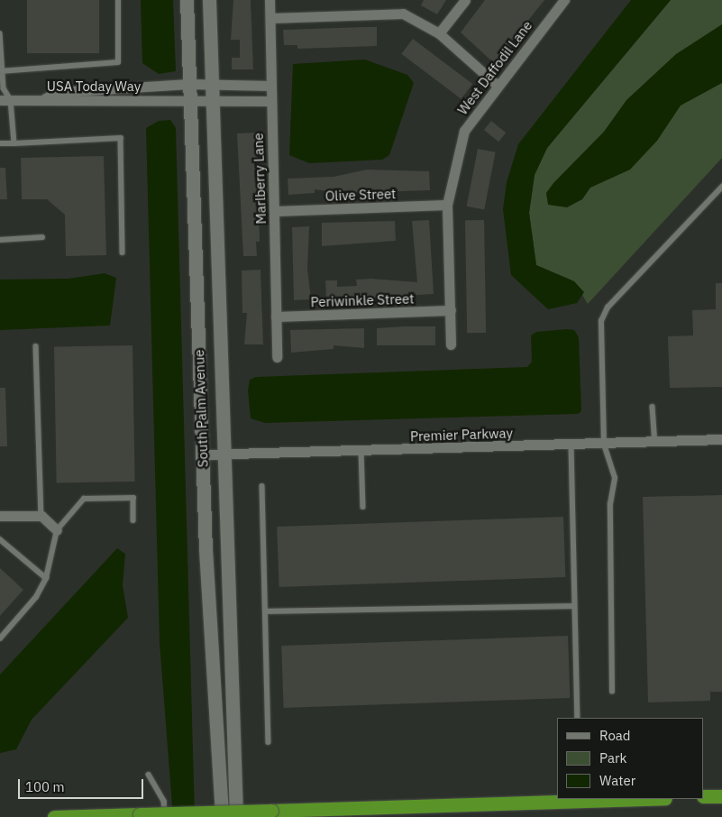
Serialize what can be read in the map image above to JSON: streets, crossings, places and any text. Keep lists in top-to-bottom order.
{
  "streets": {
    "main road": ["South Palm Avenue"],
    "street": [
      "West Daffodil Lane",
      "USA Today Way",
      "Marlberry Lane",
      "Olive Street",
      "Periwinkle Street",
      "Premier Parkway"
    ]
  },
  "crossings": [
    ["West Daffodil Lane", "Olive Street"],
    ["West Daffodil Lane", "Periwinkle Street"],
    ["USA Today Way", "Marlberry Lane"],
    ["USA Today Way", "South Palm Avenue"],
    ["Marlberry Lane", "Olive Street"],
    ["Marlberry Lane", "Periwinkle Street"],
    ["South Palm Avenue", "Premier Parkway"]
  ],
  "legend": ["Road", "Park", "Water"],
  "scale_bar": "100 m"
}
